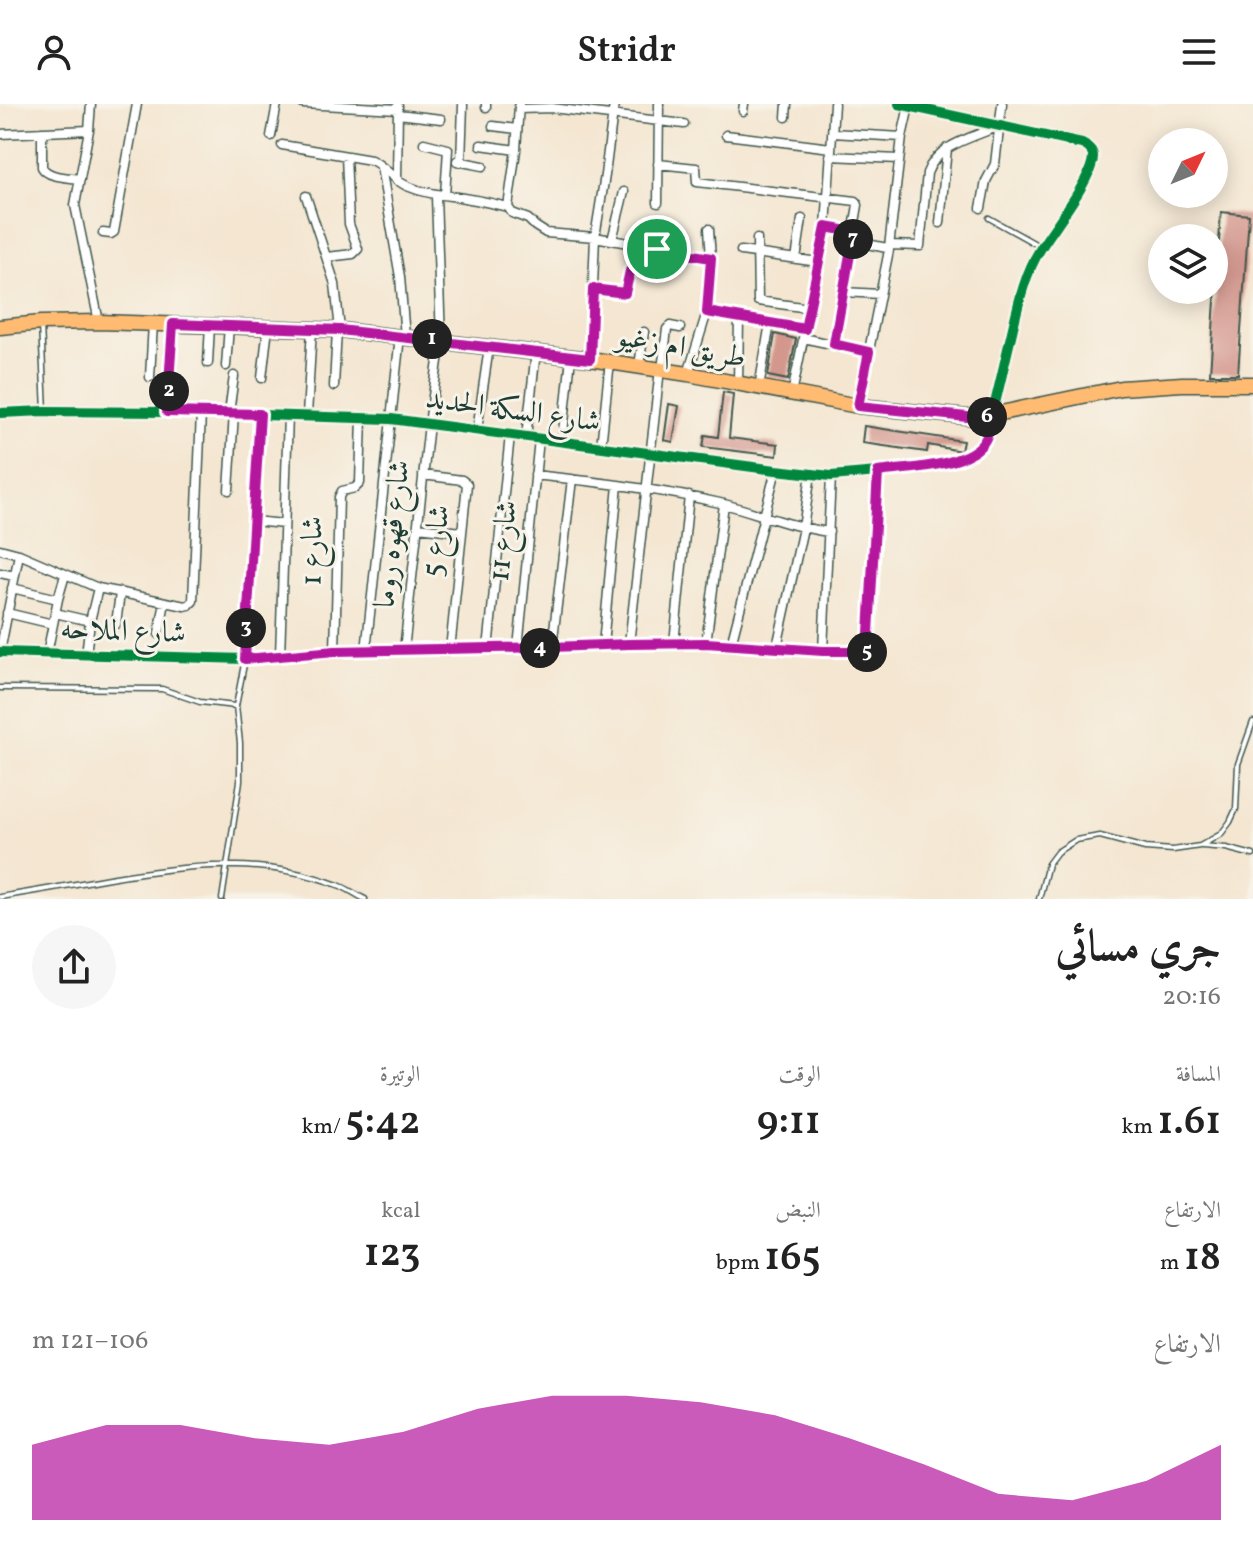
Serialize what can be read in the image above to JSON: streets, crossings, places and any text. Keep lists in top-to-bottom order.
{
  "streets": {
    "main road": ["طريق ام زغيو"],
    "street": [
      "شارع السكة الحديد",
      "شارع قهوه روما",
      "شارع 5",
      "شارع 11",
      "شارع 1",
      "شارع الملاحه"
    ]
  },
  "crossings": [
    ["طريق ام زغيو", "شارع السكة الحديد"],
    ["طريق ام زغيو", "شارع قهوه روما"],
    ["شارع السكة الحديد", "شارع قهوه روما"],
    ["شارع السكة الحديد", "شارع 11"],
    ["شارع السكة الحديد", "شارع 1"],
    ["شارع السكة الحديد", "شارع الملاحه"],
    ["شارع قهوه روما", "شارع 5"],
    ["شارع قهوه روما", "شارع الملاحه"],
    ["شارع 5", "شارع الملاحه"],
    ["شارع 11", "شارع الملاحه"],
    ["شارع 1", "شارع الملاحه"]
  ],
  "north": "top right",
  "page": {
    "header": "Stridr",
    "pins": [
      "7",
      "1",
      "2",
      "6",
      "3",
      "4",
      "5"
    ],
    "heading": ["جري مسائي", "20:16"],
    "stats": [
      ["المسافة", "1.61 km"],
      ["الوقت", "9:11"],
      ["الوتيرة", "5:42 /km"],
      ["الارتفاع", "18 m"],
      ["النبض", "165 bpm"],
      ["kcal", "123"]
    ],
    "chart": ["الارتفاع", "106–121 m"]
  }
}
